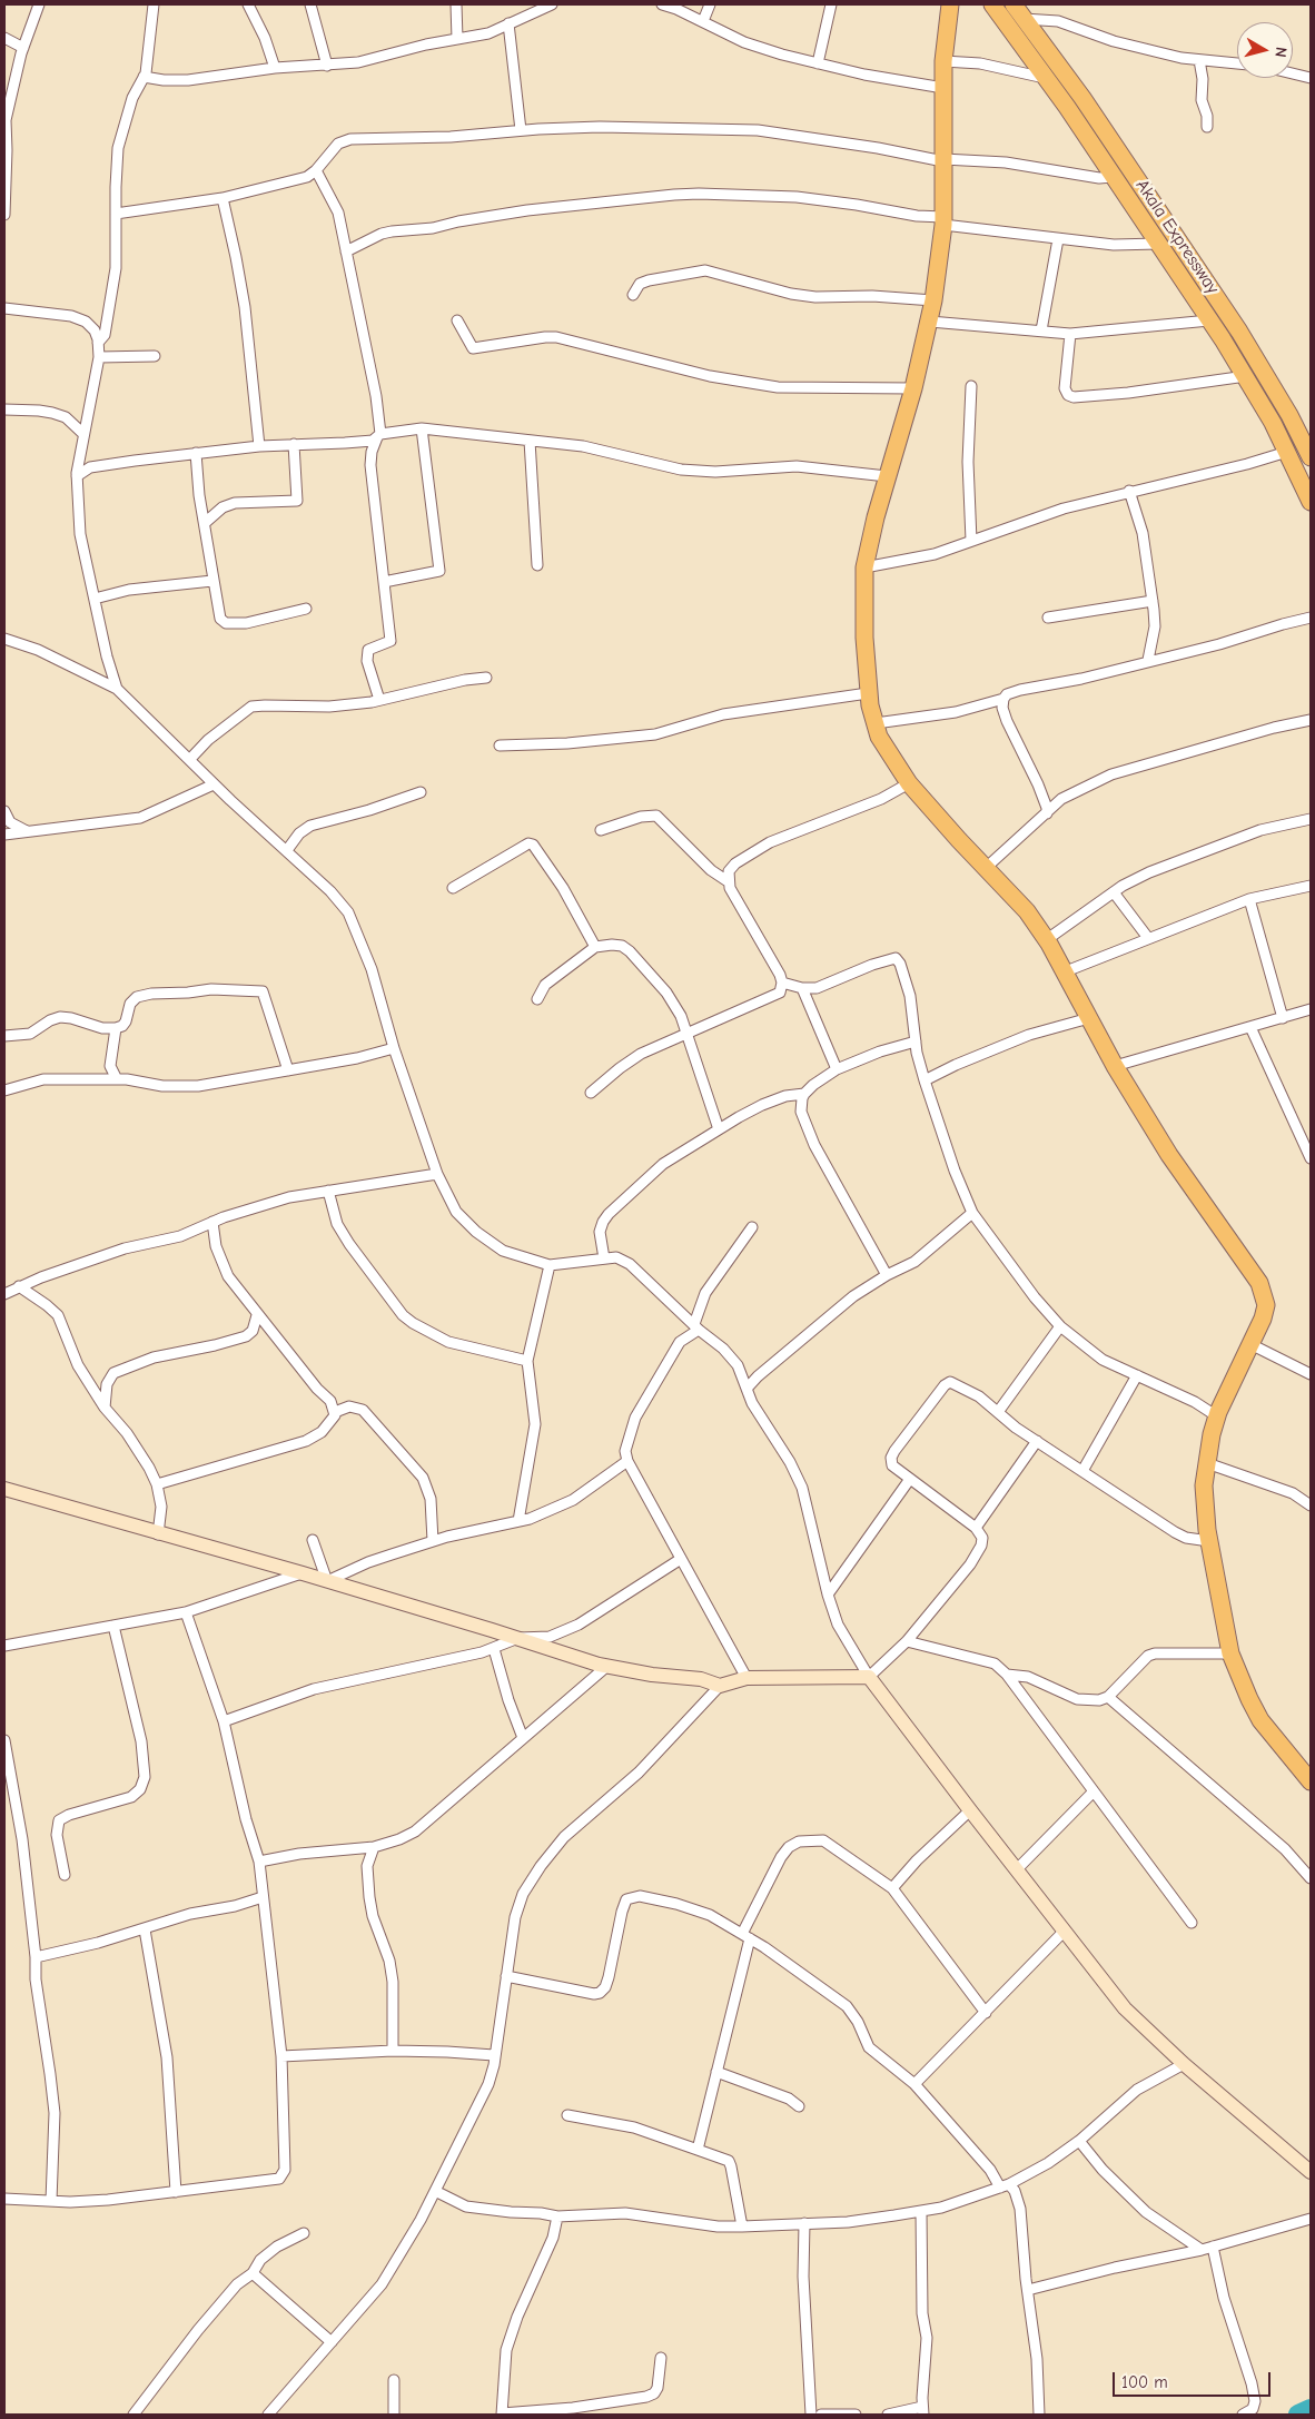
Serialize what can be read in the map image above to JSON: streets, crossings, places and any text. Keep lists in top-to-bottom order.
{
  "streets": {
    "main road": ["Akala Expressway"]
  },
  "scale_bar": "100 m",
  "north": "right"
}
